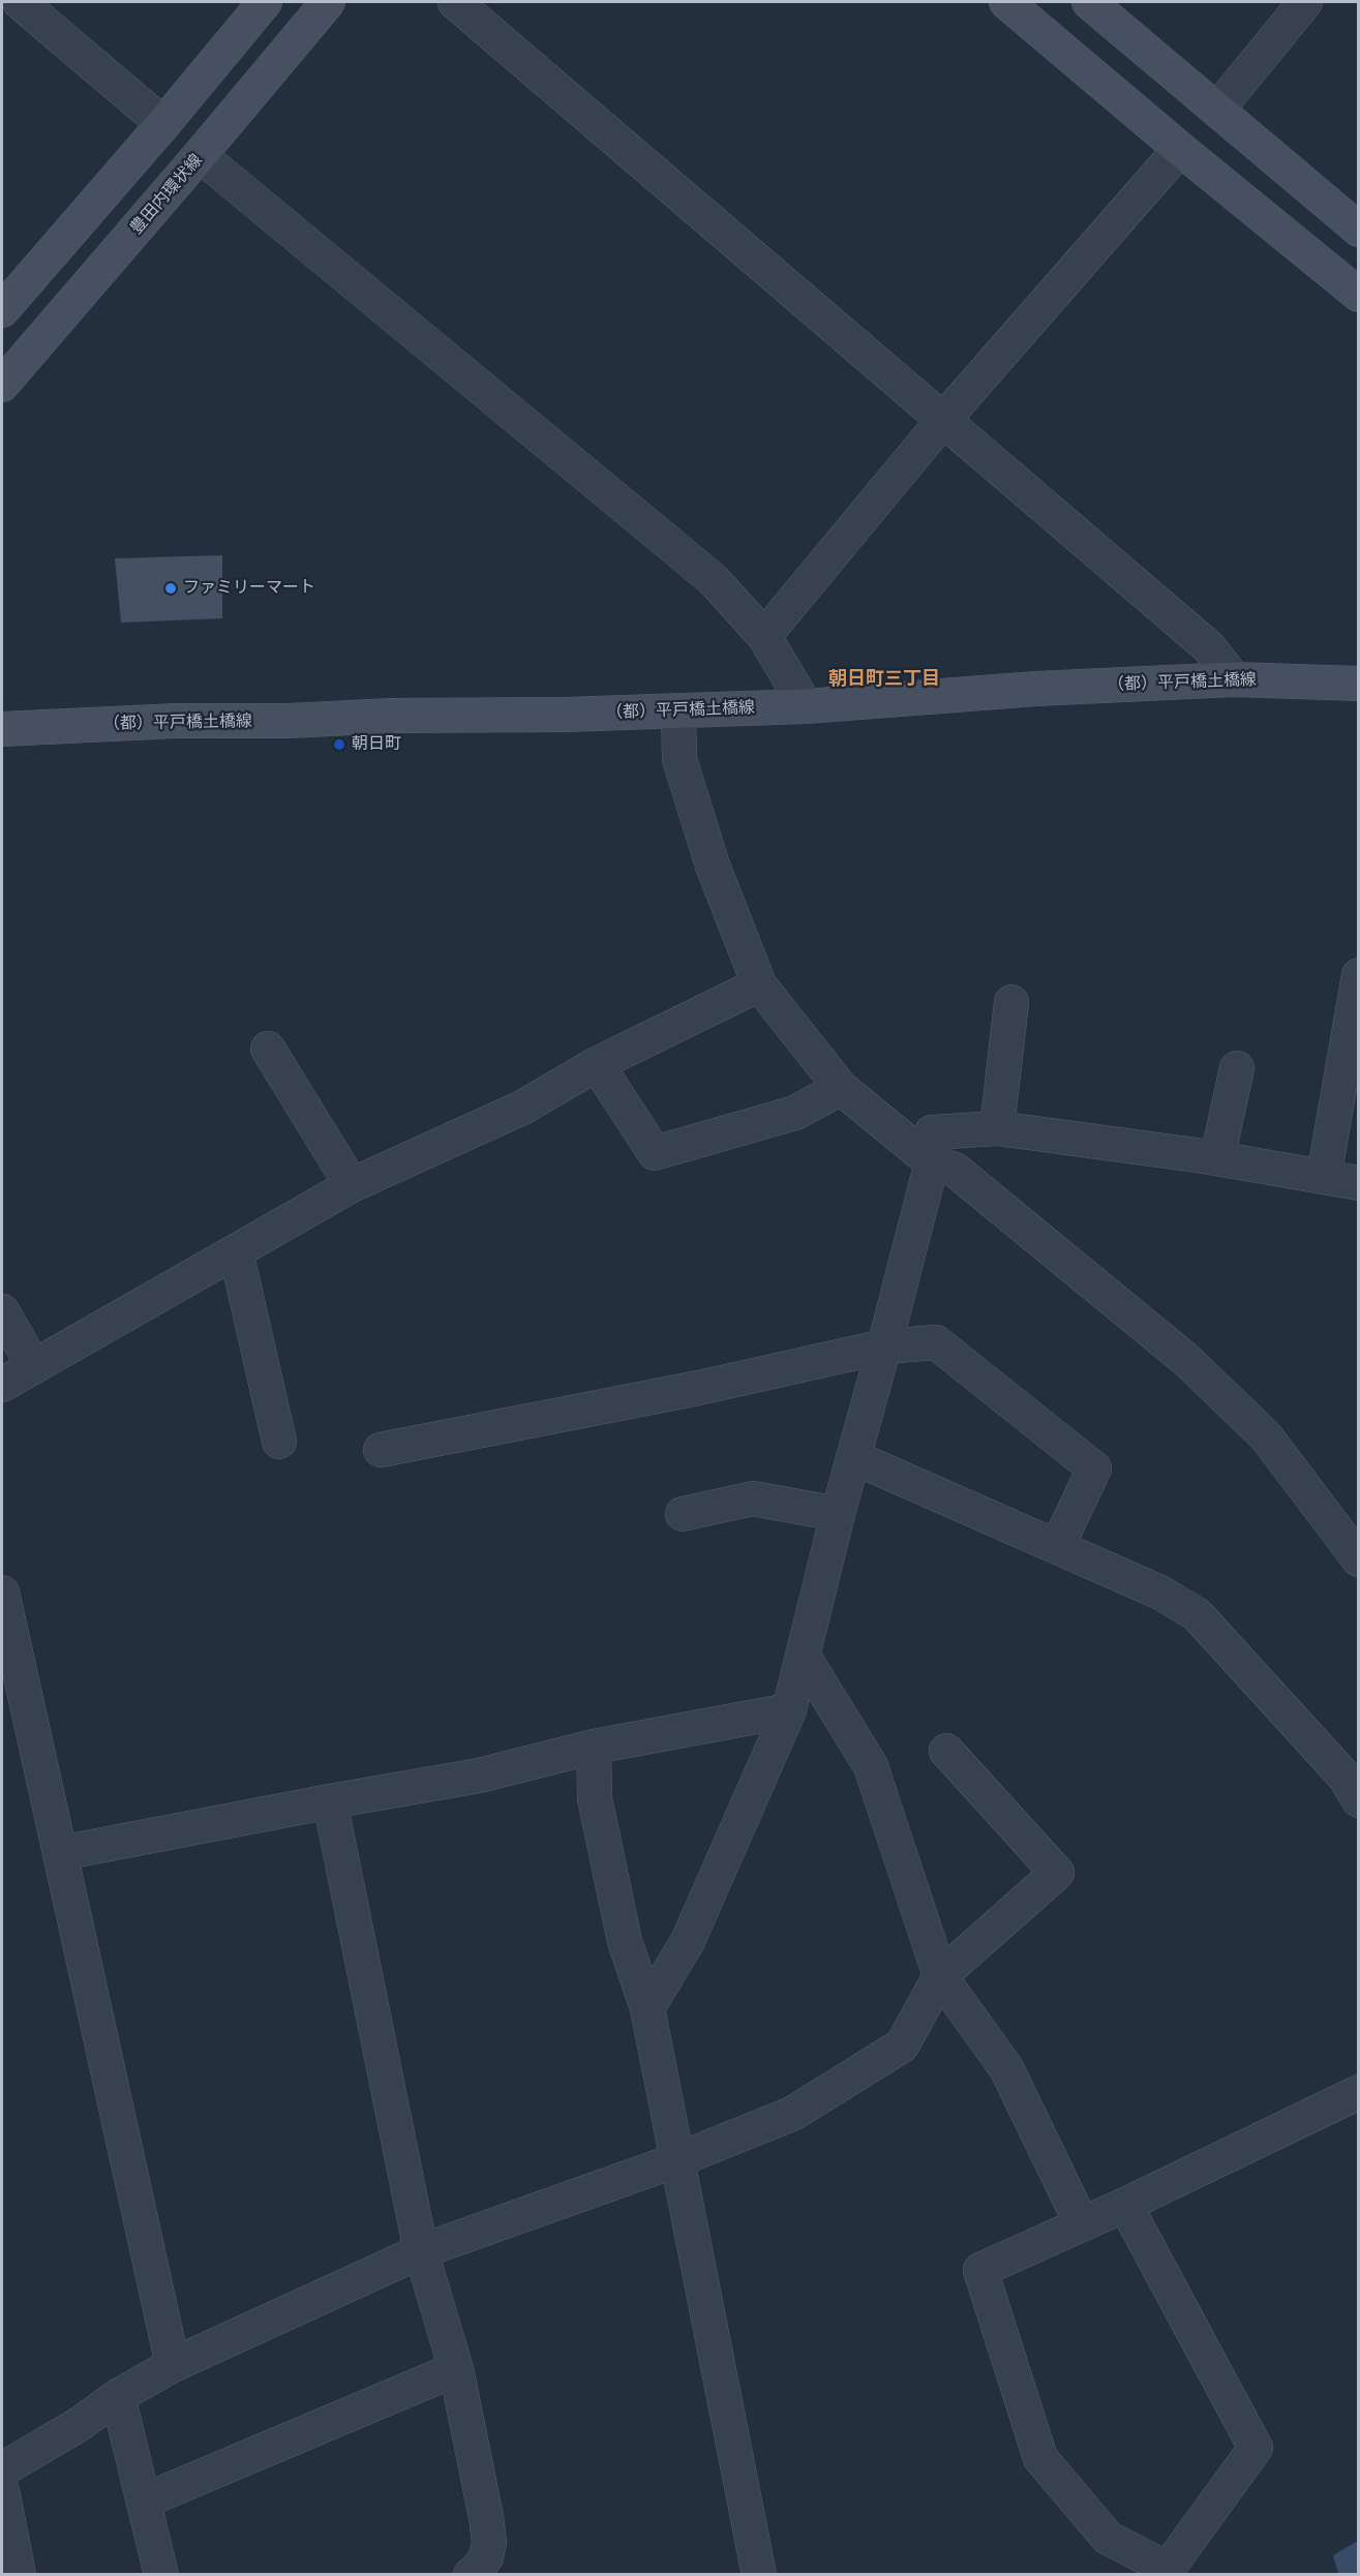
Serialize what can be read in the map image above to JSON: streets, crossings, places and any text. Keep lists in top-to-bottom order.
{
  "streets": {
    "street": ["豊田内環状線", "（都）平戸橋土橋線"]
  },
  "districts": ["朝日町三丁目"],
  "places": ["ファミリーマート", "朝日町"]
}
